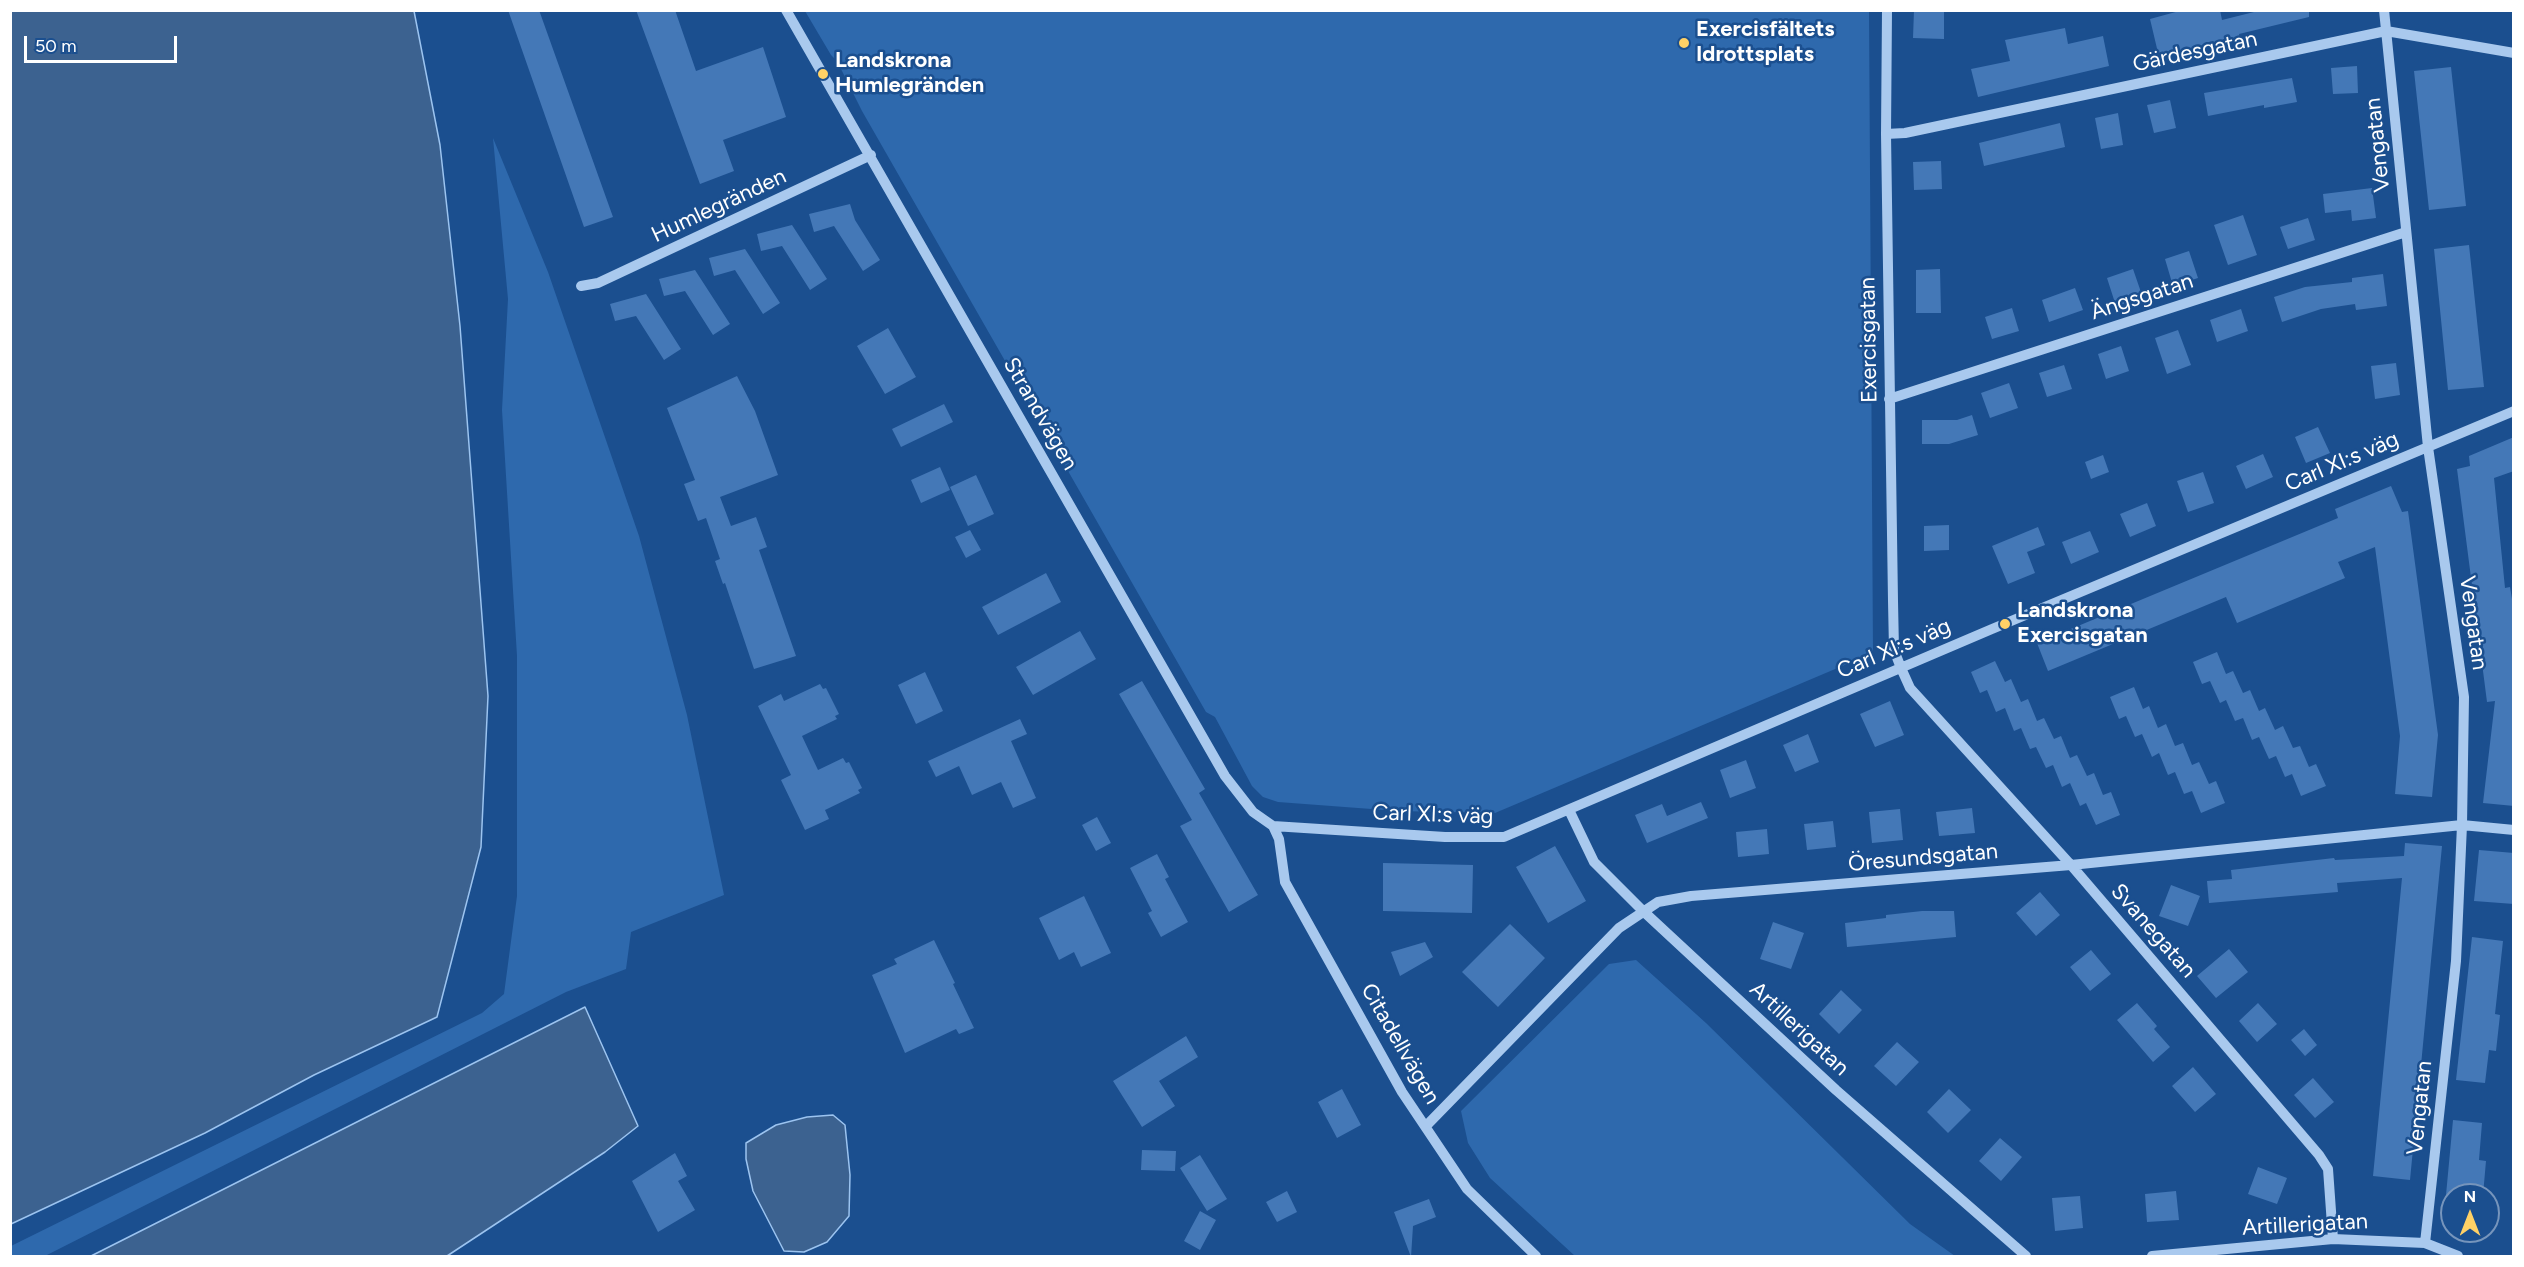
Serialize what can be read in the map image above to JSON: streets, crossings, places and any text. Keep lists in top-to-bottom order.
{
  "streets": {
    "street": [
      "Gärdesgatan",
      "Vengatan",
      "Humlegränden",
      "Ängsgatan",
      "Exercisgatan",
      "Strandvägen",
      "Carl XI:s väg",
      "Öresundsgatan",
      "Svanegatan",
      "Artillerigatan",
      "Citadellvägen"
    ]
  },
  "crossings": [
    ["Gärdesgatan", "Vengatan"],
    ["Gärdesgatan", "Exercisgatan"],
    ["Vengatan", "Ängsgatan"],
    ["Vengatan", "Carl XI:s väg"],
    ["Vengatan", "Öresundsgatan"],
    ["Vengatan", "Artillerigatan"],
    ["Humlegränden", "Strandvägen"],
    ["Ängsgatan", "Exercisgatan"],
    ["Exercisgatan", "Carl XI:s väg"],
    ["Exercisgatan", "Svanegatan"],
    ["Strandvägen", "Carl XI:s väg"],
    ["Strandvägen", "Citadellvägen"],
    ["Carl XI:s väg", "Svanegatan"],
    ["Carl XI:s väg", "Artillerigatan"],
    ["Carl XI:s väg", "Citadellvägen"],
    ["Öresundsgatan", "Svanegatan"],
    ["Öresundsgatan", "Artillerigatan"],
    ["Öresundsgatan", "Citadellvägen"],
    ["Svanegatan", "Artillerigatan"]
  ],
  "places": ["Exercisfältets Idrottsplats", "Landskrona Humlegränden", "Landskrona Exercisgatan"],
  "scale_bar": "50 m",
  "north": "top"
}
